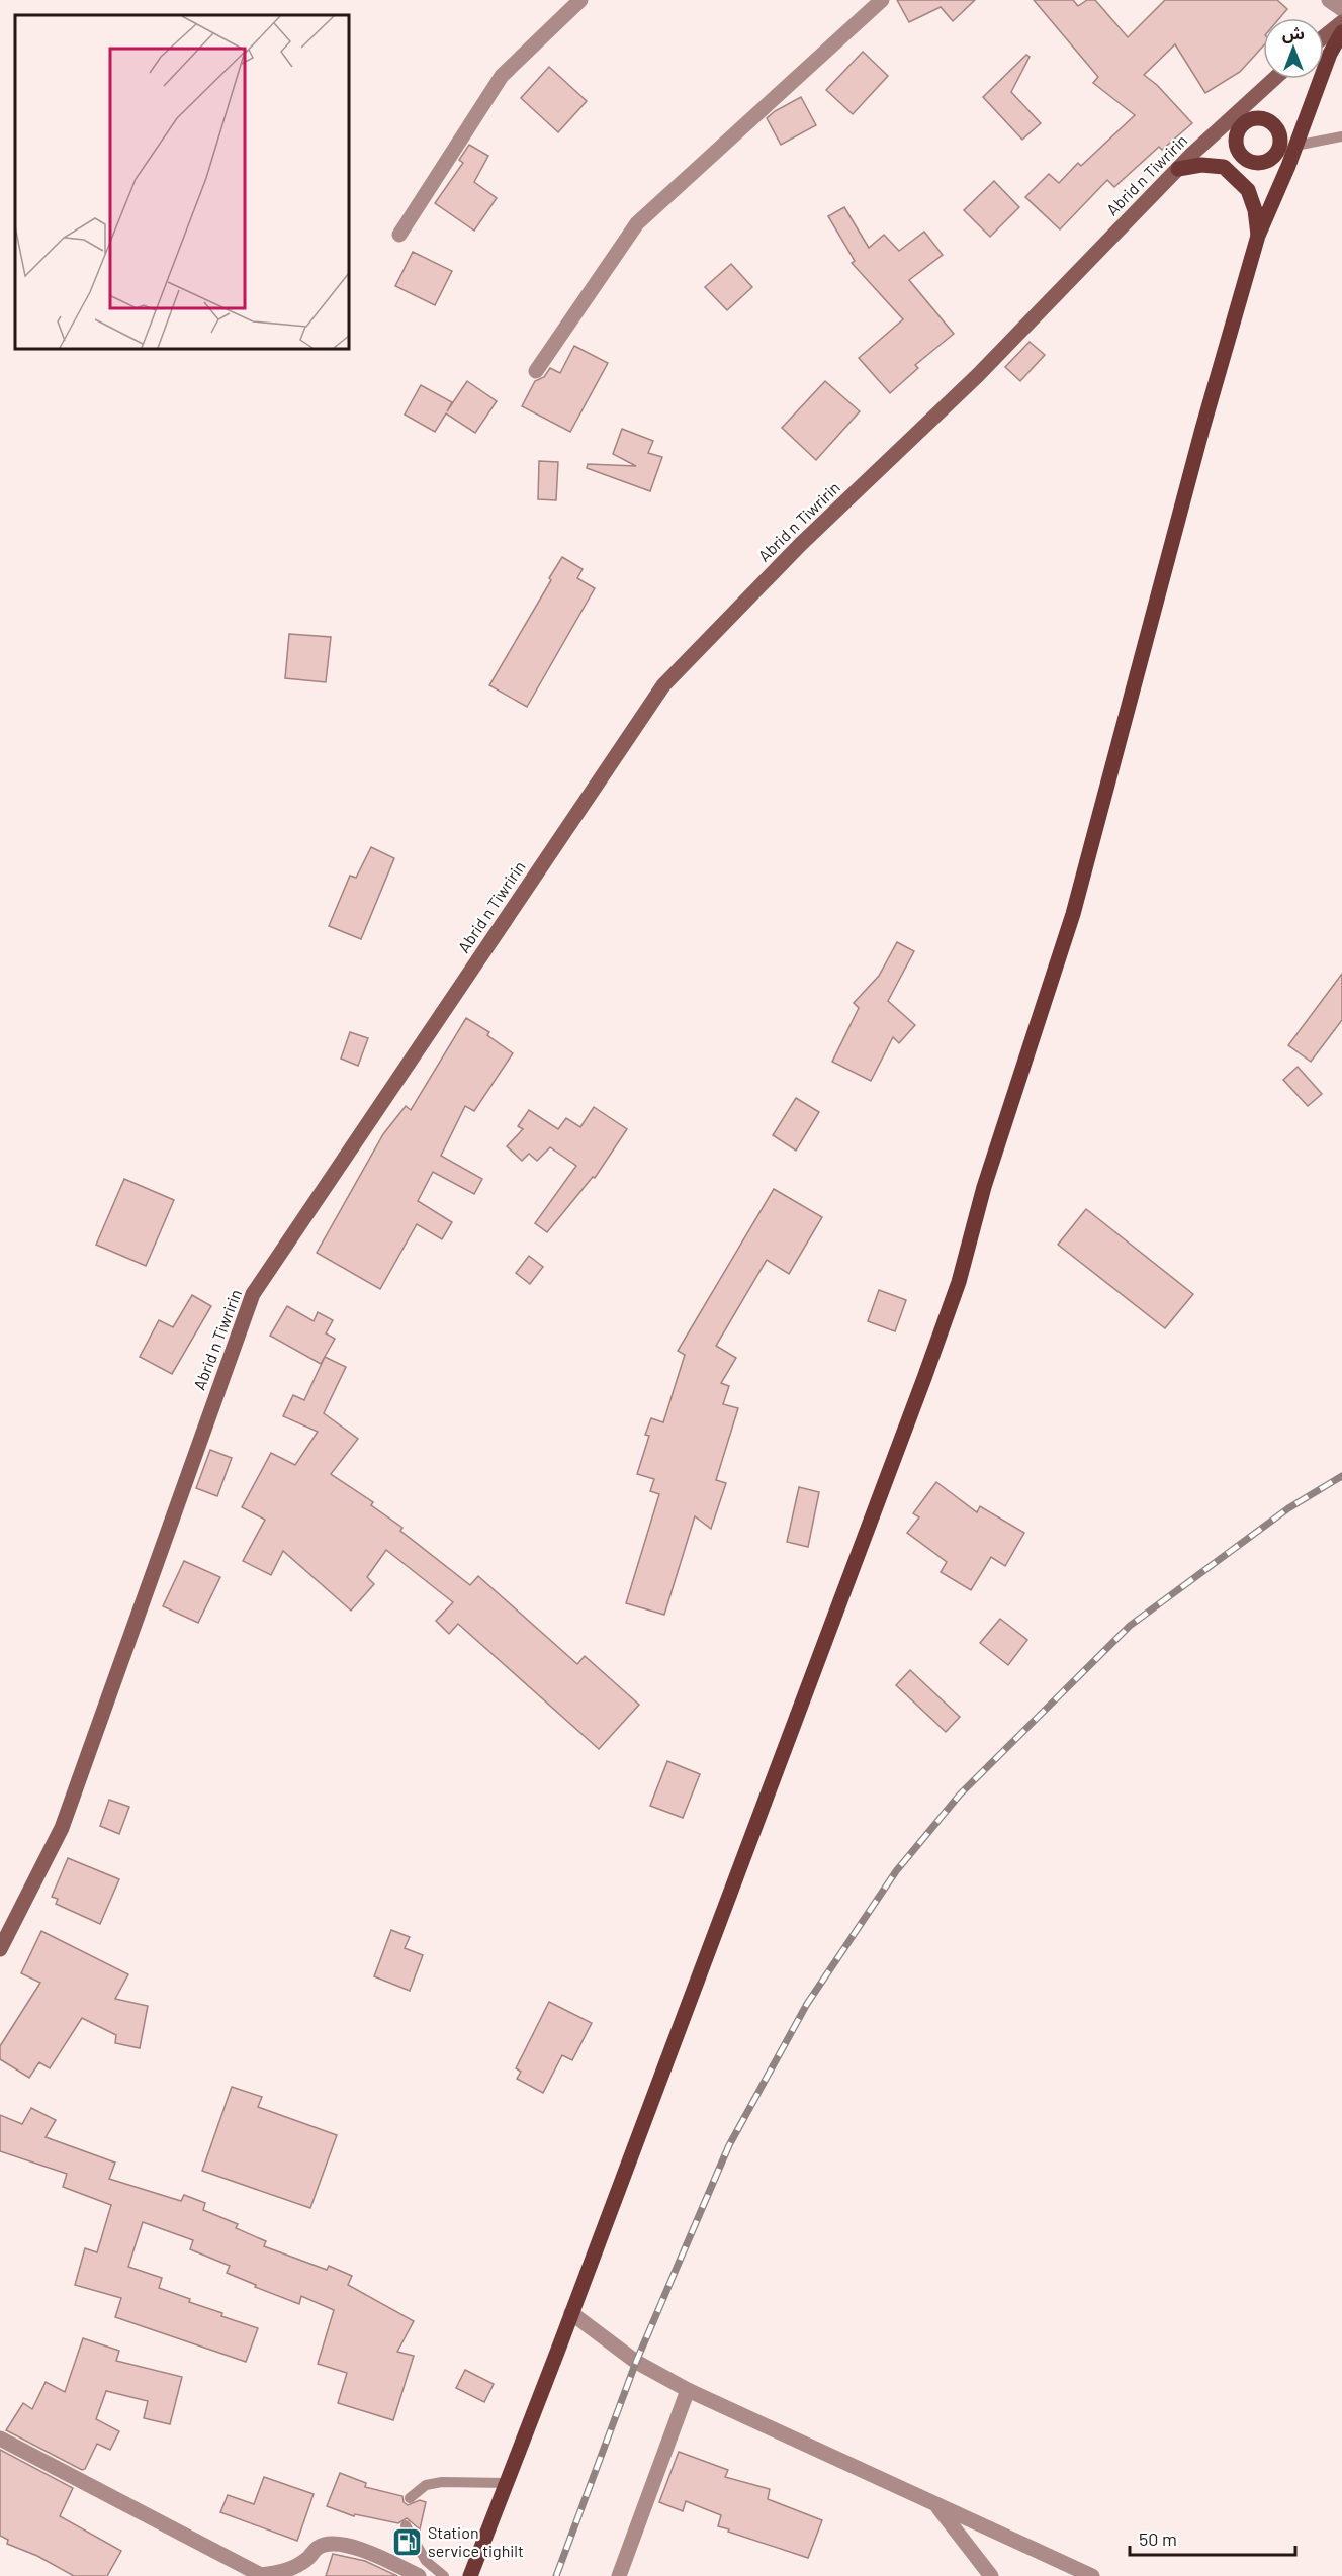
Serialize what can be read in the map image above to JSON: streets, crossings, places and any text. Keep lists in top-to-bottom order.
{
  "streets": {
    "street": ["Abrid n Tiwririn"]
  },
  "places": {
    "fuel station": ["Station service tighilt"]
  },
  "scale_bar": "50 m",
  "north": "top"
}
